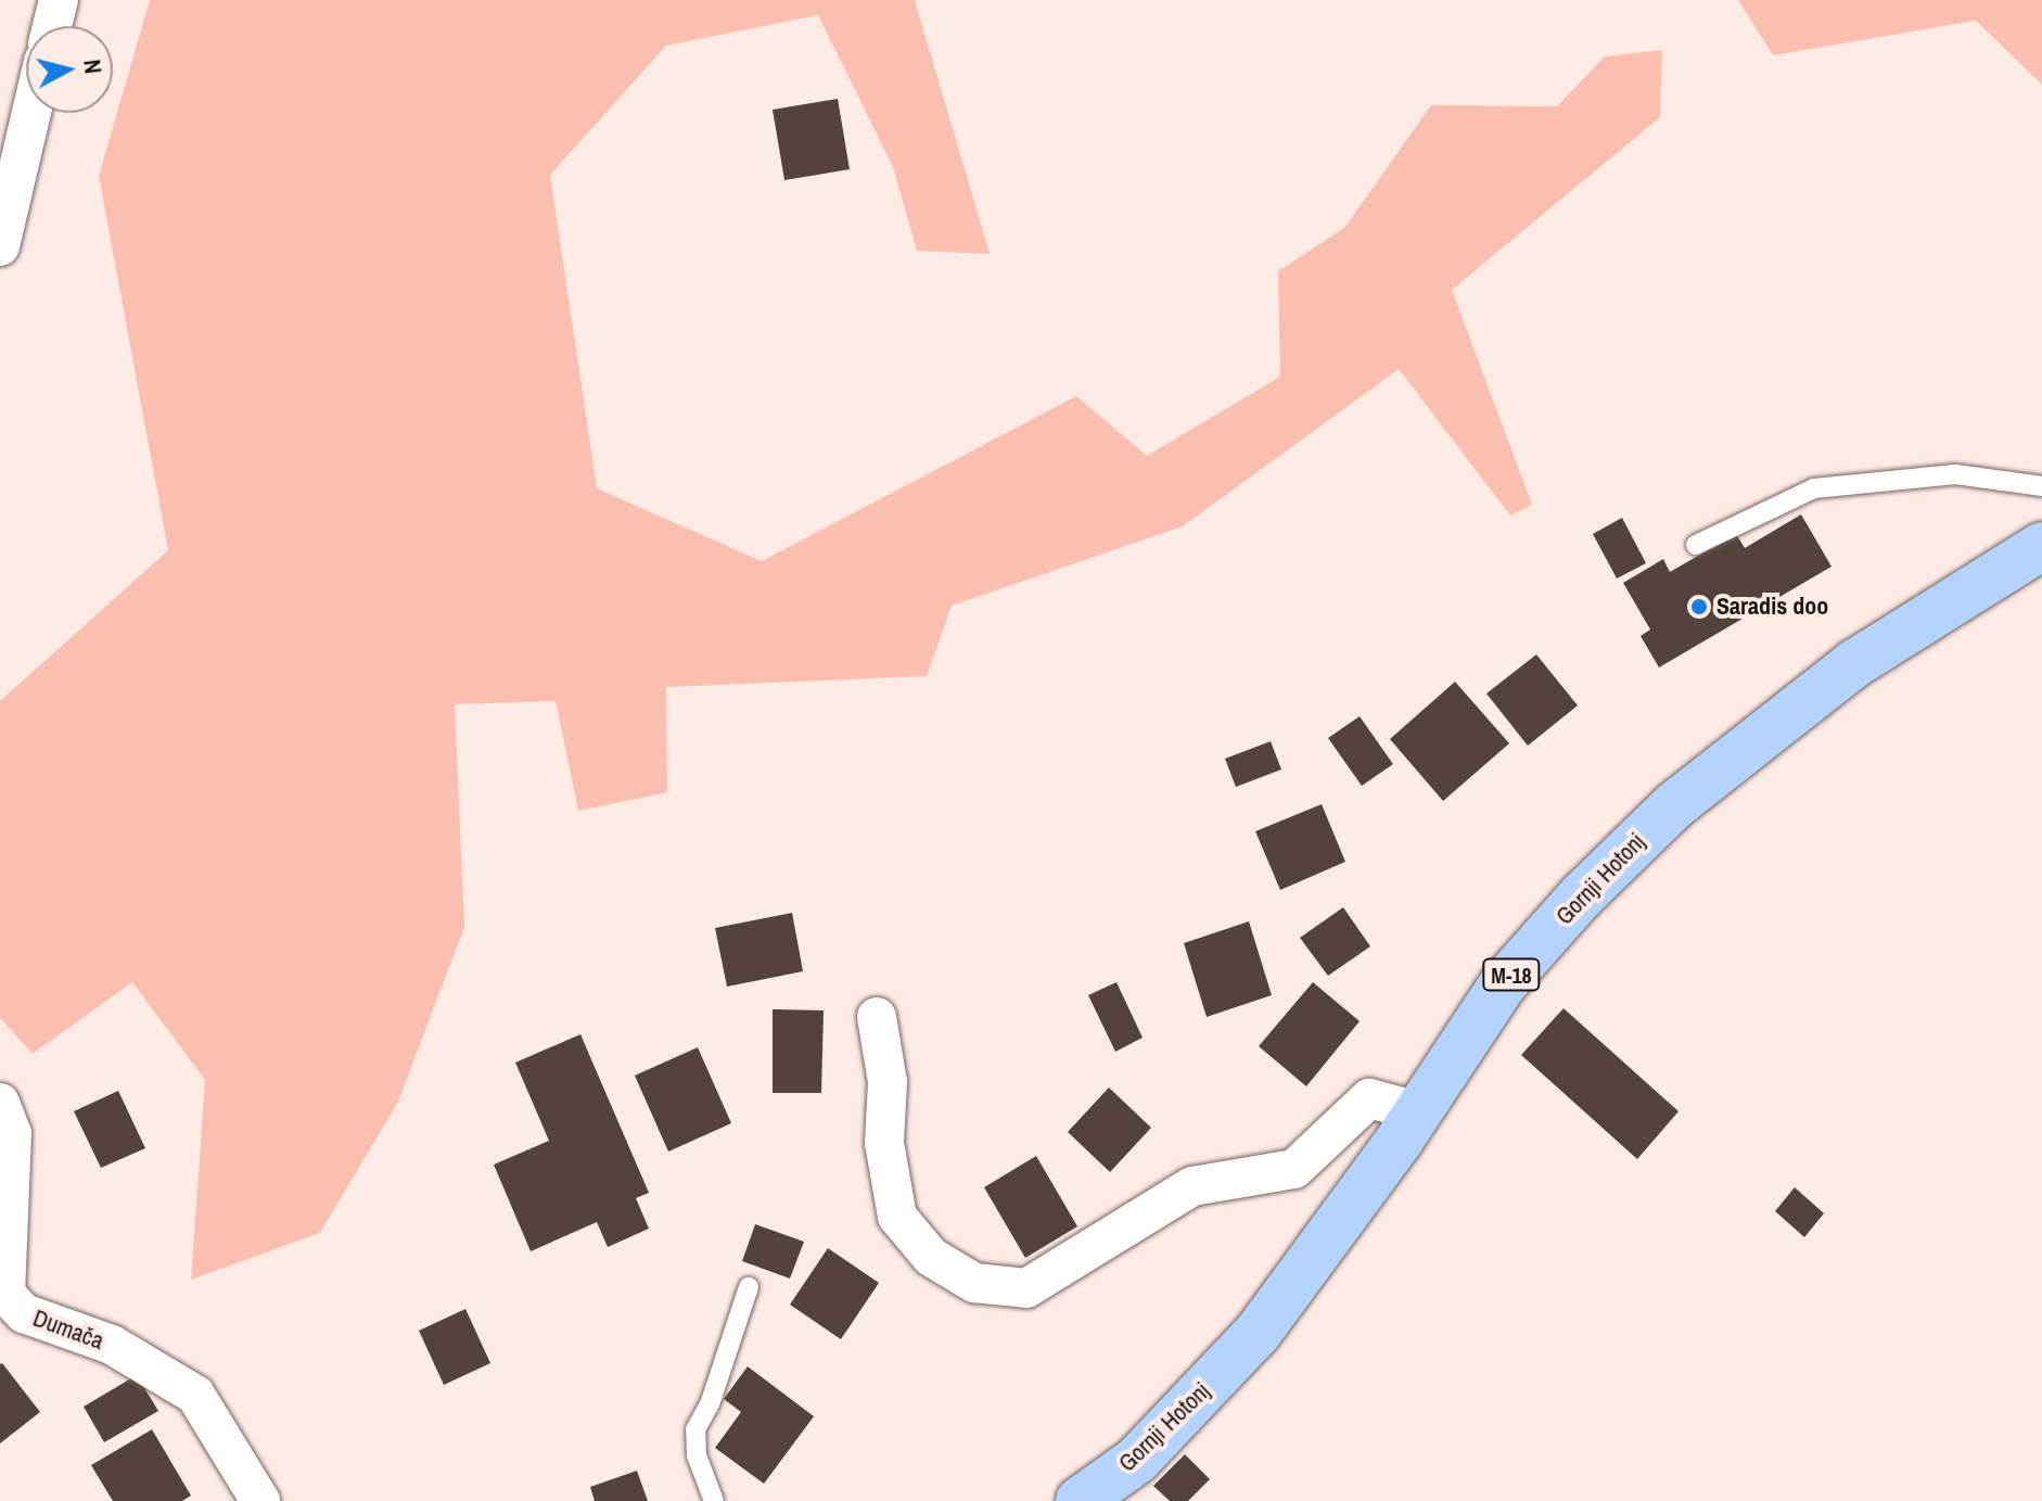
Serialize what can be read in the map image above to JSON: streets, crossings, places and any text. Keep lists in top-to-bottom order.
{
  "streets": {
    "main road": ["Gornji Hotonj", "M-18"],
    "street": ["Dumača"]
  },
  "places": ["Saradis doo"],
  "north": "right"
}
